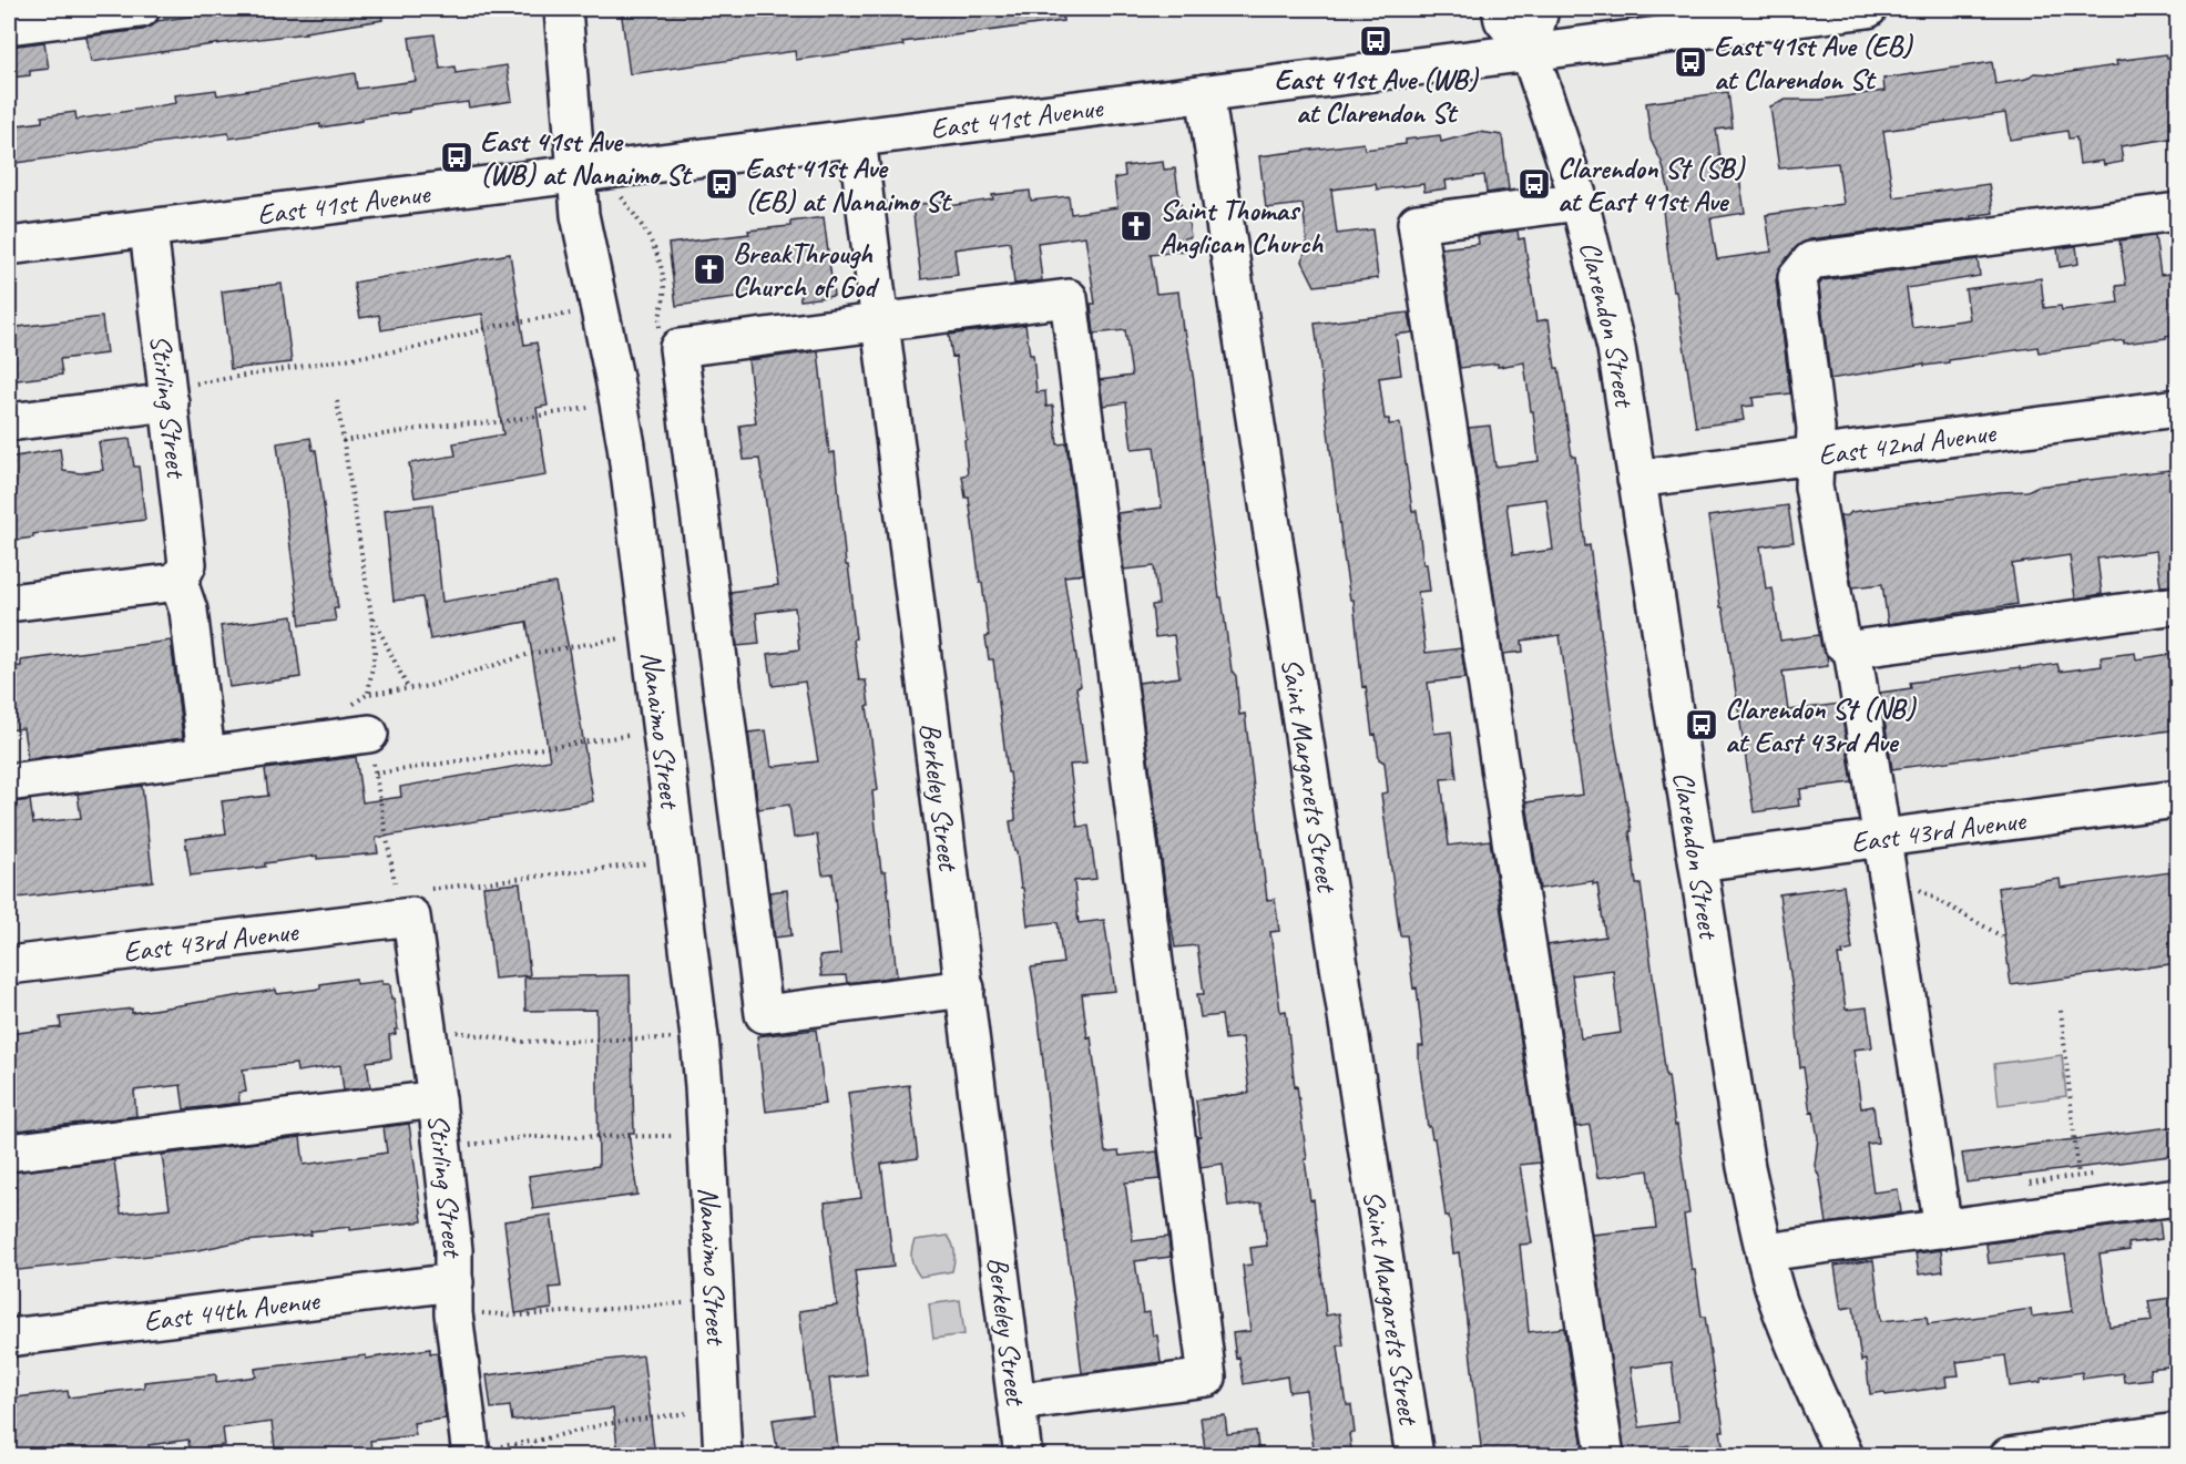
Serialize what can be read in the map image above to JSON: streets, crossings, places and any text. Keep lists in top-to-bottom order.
{
  "streets": {
    "street": [
      "East 41st Avenue",
      "Clarendon Street",
      "Stirling Street",
      "East 42nd Avenue",
      "Nanaimo Street",
      "Saint Margarets Street",
      "Berkeley Street",
      "East 43rd Avenue",
      "East 44th Avenue"
    ]
  },
  "crossings": [
    ["East 41st Avenue", "Clarendon Street"],
    ["East 41st Avenue", "Stirling Street"],
    ["East 41st Avenue", "Nanaimo Street"],
    ["East 41st Avenue", "Saint Margarets Street"],
    ["East 41st Avenue", "Berkeley Street"],
    ["Clarendon Street", "East 42nd Avenue"],
    ["Clarendon Street", "East 43rd Avenue"],
    ["Stirling Street", "East 43rd Avenue"],
    ["Stirling Street", "East 44th Avenue"]
  ],
  "places": {
    "bus stop": [
      "East 41st Ave (WB) at Clarendon St",
      "East 41st Ave (EB) at Clarendon St",
      "East 41st Ave (WB) at Nanaimo St",
      "East 41st Ave (EB) at Nanaimo St",
      "Clarendon St (SB) at East 41st Ave",
      "Clarendon St (NB) at East 43rd Ave"
    ],
    "church": ["Saint Thomas Anglican Church", "BreakThrough Church of God"]
  }
}
